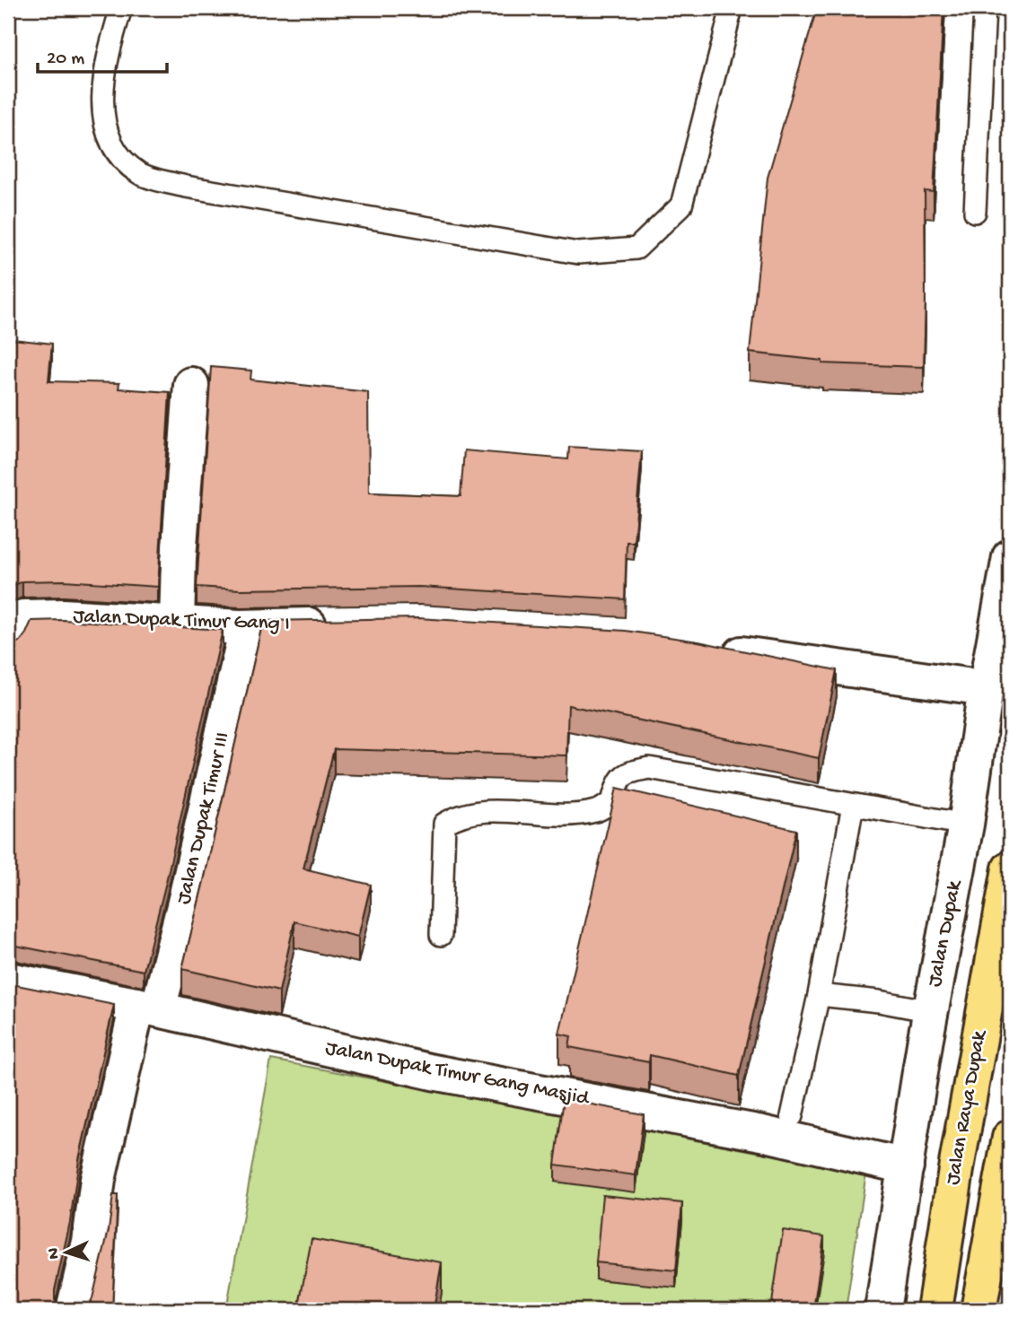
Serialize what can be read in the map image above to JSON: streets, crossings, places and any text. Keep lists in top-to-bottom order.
{
  "streets": {
    "main road": ["Jalan Raya Dupak"],
    "street": [
      "Jalan Dupak Timur Gang I",
      "Jalan Dupak Timur III",
      "Jalan Dupak",
      "Jalan Dupak Timur Gang Masjid"
    ]
  },
  "crossings": [
    ["Jalan Dupak Timur Gang I", "Jalan Dupak Timur III"],
    ["Jalan Dupak Timur III", "Jalan Dupak Timur Gang Masjid"],
    ["Jalan Dupak", "Jalan Dupak Timur Gang Masjid"]
  ],
  "scale_bar": "20 m",
  "north": "left"
}
